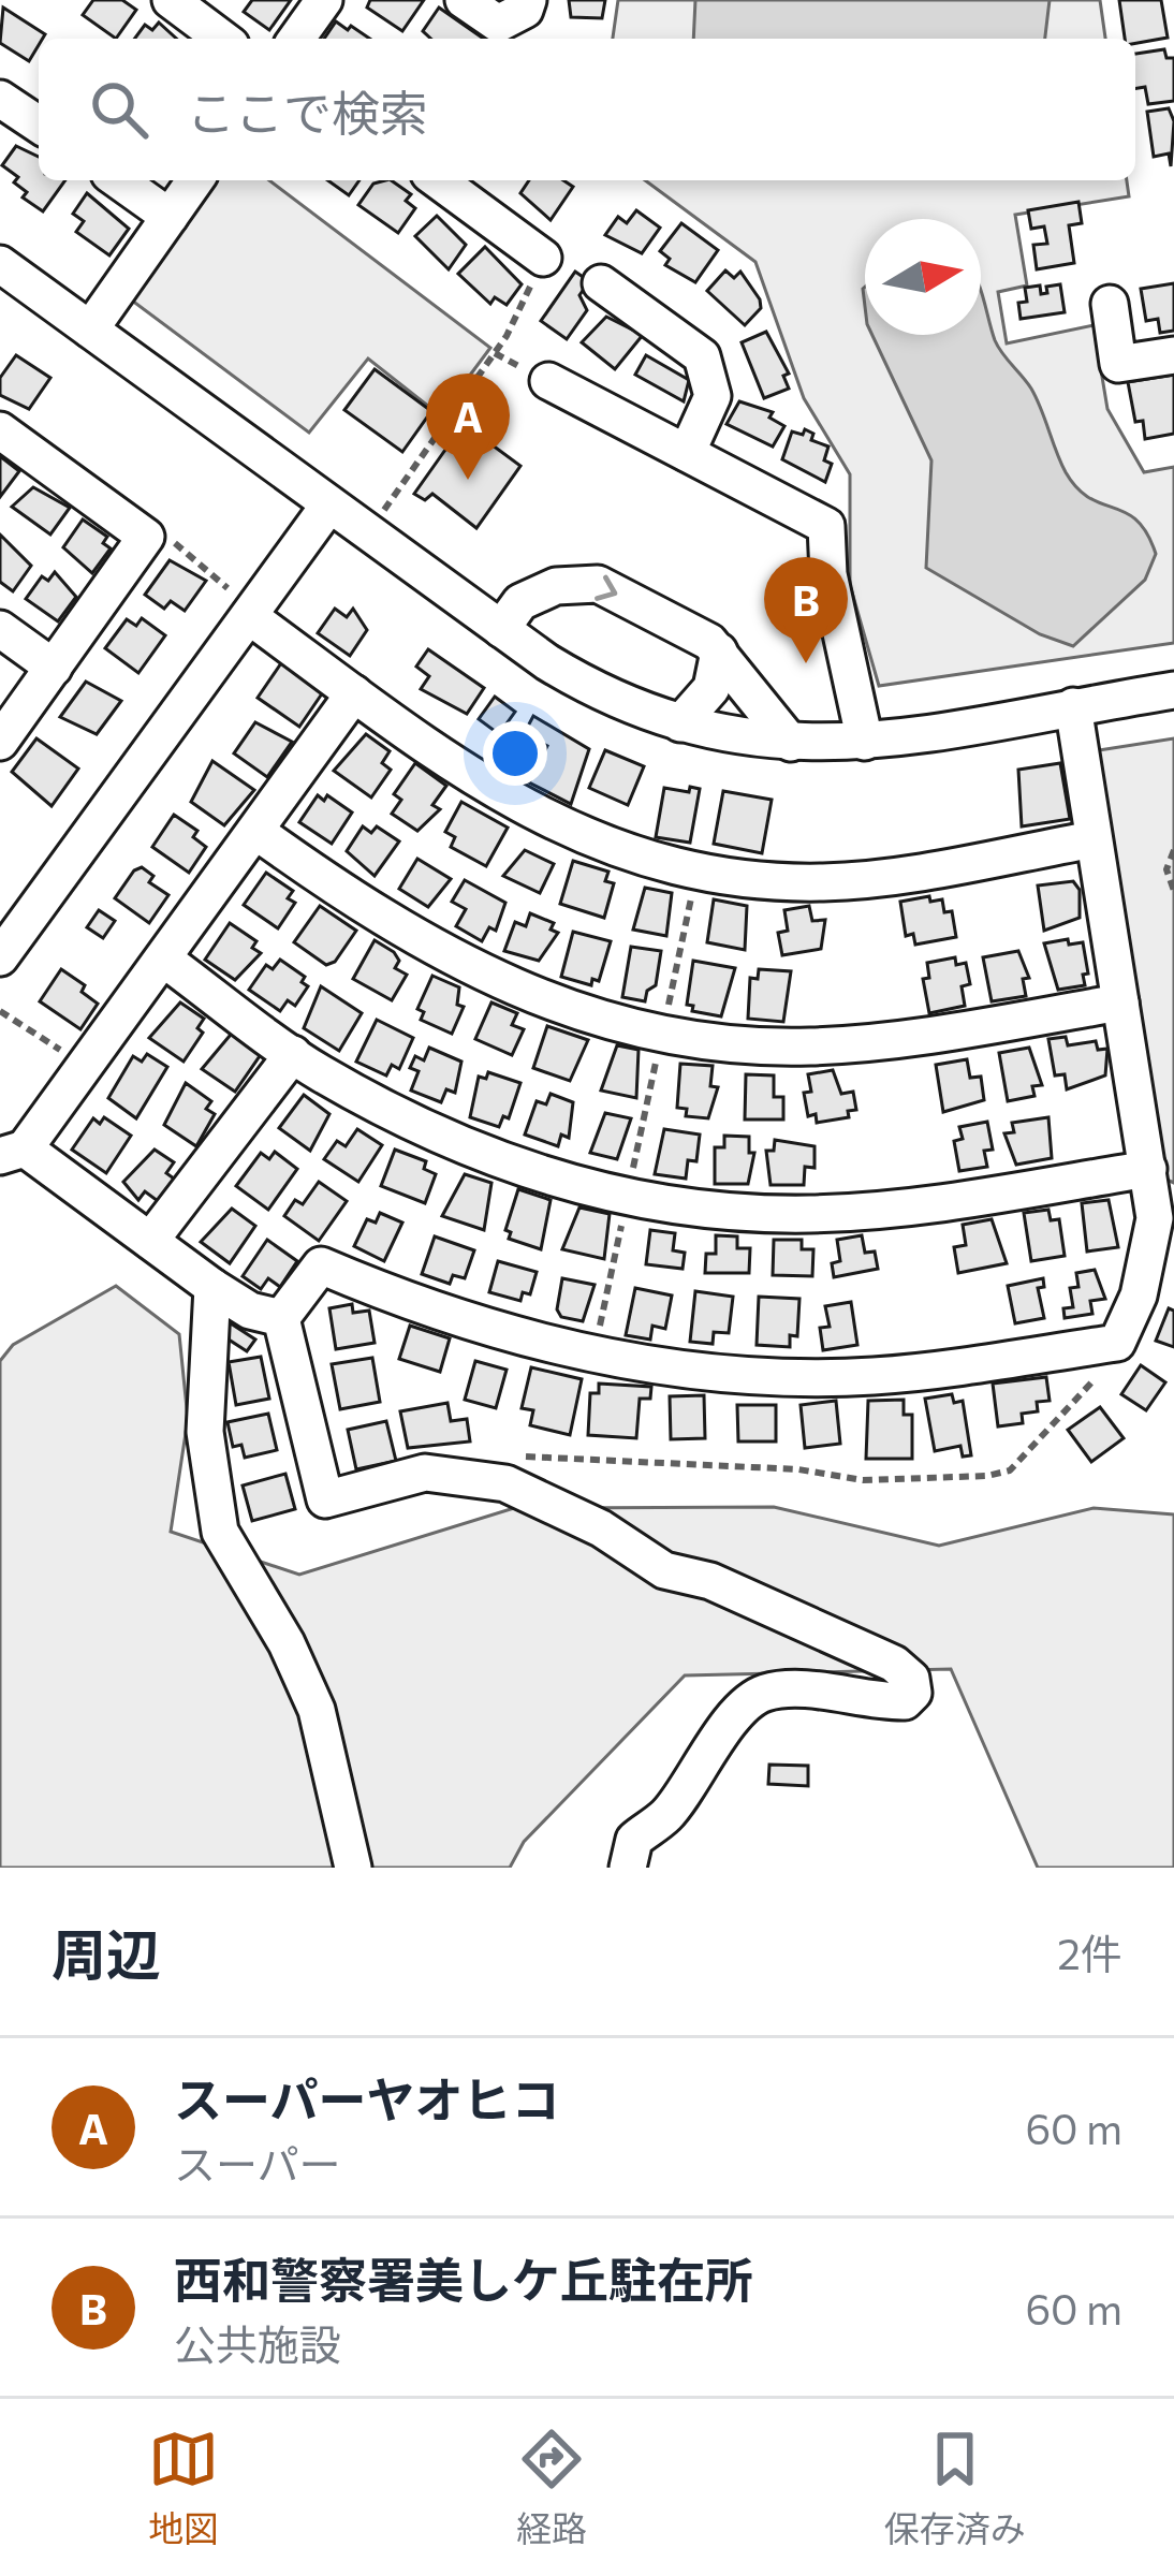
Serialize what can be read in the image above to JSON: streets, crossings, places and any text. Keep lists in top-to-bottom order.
{
  "north": "right",
  "page": {
    "search": "ここで検索",
    "pins": ["A", "B"],
    "heading": ["周辺", "2件"],
    "list": [
      {
        "mark": "A",
        "name": "スーパーヤオヒコ",
        "note": "スーパー",
        "value": "60 m"
      },
      {
        "mark": "B",
        "name": "西和警察署美しケ丘駐在所",
        "note": "公共施設",
        "value": "60 m"
      }
    ],
    "nav": ["地図", "経路", "保存済み"]
  }
}
